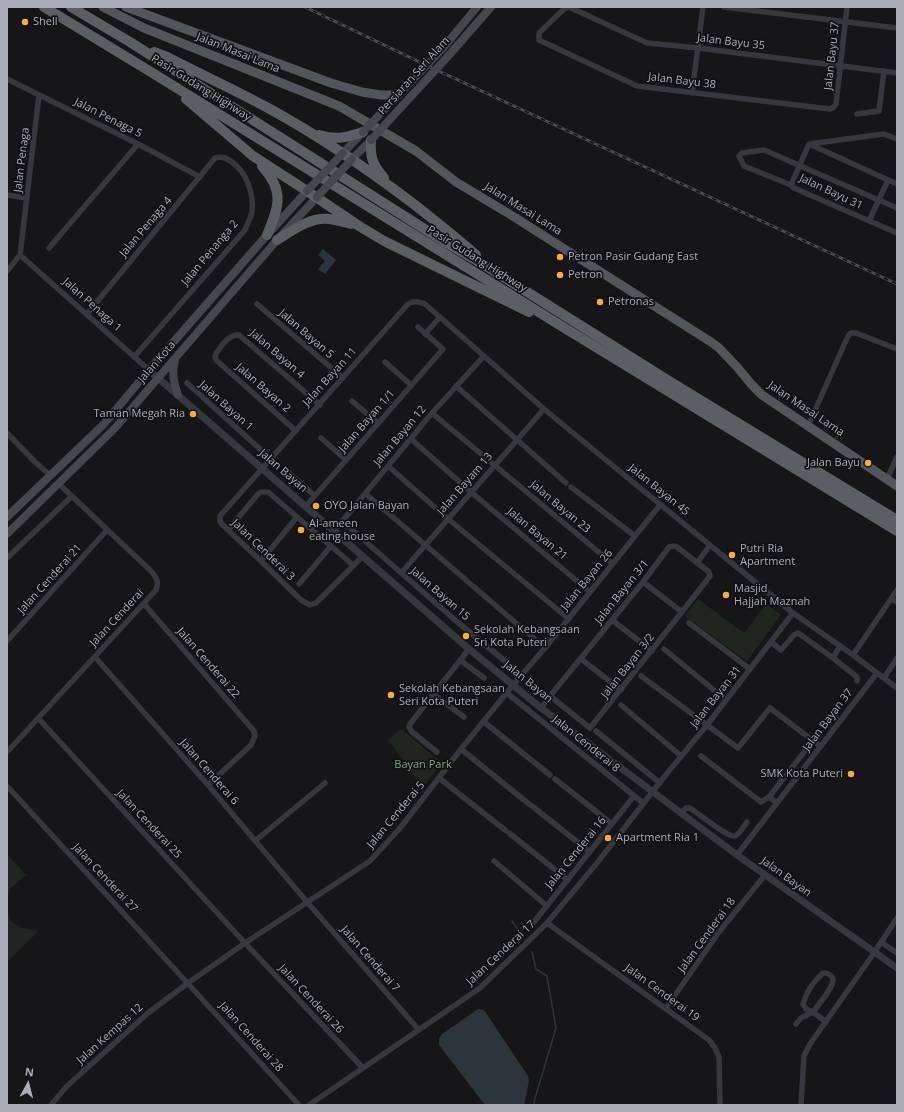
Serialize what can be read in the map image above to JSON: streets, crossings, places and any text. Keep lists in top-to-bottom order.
{
  "streets": {
    "highway": ["Pasir Gudang Highway"],
    "main road": ["Jalan Masai Lama", "Persiaran Seri Alam", "Jalan Kota"],
    "street": [
      "Jalan Bayu 35",
      "Jalan Bayu 37",
      "Jalan Bayu 38",
      "Jalan Penaga 5",
      "Jalan Penaga",
      "Jalan Bayu 31",
      "Jalan Penaga 4",
      "Jalan Penanga 2",
      "Jalan Penaga 1",
      "Jalan Bayan 5",
      "Jalan Bayan 4",
      "Jalan Bayan 11",
      "Jalan Bayan 2",
      "Jalan Bayan 1",
      "Jalan Bayan 1/1",
      "Jalan Bayan 12",
      "Jalan Bayan",
      "Jalan Bayam 13",
      "Jalan Bayan 45",
      "Jalan Bayan 23",
      "Jalan Bayan 21",
      "Jalan Cenderai 3",
      "Jalan Cenderai 21",
      "Jalan Bayan 26",
      "Jalan Bayan 3/1",
      "Jalan Bayan 15",
      "Jalan Cenderai",
      "Jalan Cenderai 22",
      "Jalan Bayan 3/2",
      "Jalan Bayan 31",
      "Jalan Bayan 37",
      "Jalan Cenderai 8",
      "Jalan Cenderai 6",
      "Jalan Cenderai 5",
      "Jalan Cenderai 25",
      "Jalan Cenderai 16",
      "Jalan Cenderai 27",
      "Jalan Cenderai 18",
      "Jalan Cenderai 17",
      "Jalan Cenderai 7",
      "Jalan Cenderai 19",
      "Jalan Cenderai 26",
      "Jalan Kempas 12",
      "Jalan Cenderai 28"
    ]
  },
  "crossings": [
    ["Jalan Bayu 35", "Jalan Bayu 37"],
    ["Jalan Bayu 35", "Jalan Bayu 38"],
    ["Jalan Bayu 37", "Jalan Bayu 38"],
    ["Persiaran Seri Alam", "Jalan Kota"],
    ["Jalan Penaga 5", "Jalan Penaga"],
    ["Jalan Penaga 5", "Jalan Penaga 4"],
    ["Jalan Penaga", "Jalan Penaga 1"],
    ["Jalan Penaga 4", "Jalan Penanga 2"],
    ["Jalan Penaga 4", "Jalan Penaga 1"],
    ["Jalan Penanga 2", "Jalan Penaga 1"],
    ["Jalan Penaga 1", "Jalan Kota"],
    ["Jalan Penaga 1", "Jalan Bayan"],
    ["Jalan Bayan 5", "Jalan Bayan 11"],
    ["Jalan Bayan 4", "Jalan Bayan 11"],
    ["Jalan Bayan 4", "Jalan Bayan 2"],
    ["Jalan Kota", "Jalan Bayan"],
    ["Jalan Kota", "Jalan Cenderai"],
    ["Jalan Bayan 11", "Jalan Bayan 2"],
    ["Jalan Bayan 11", "Jalan Bayan 1"],
    ["Jalan Bayan 11", "Jalan Bayan"],
    ["Jalan Bayan 11", "Jalan Bayan 45"],
    ["Jalan Bayan 11", "Jalan Cenderai 3"],
    ["Jalan Bayan 1/1", "Jalan Bayan"],
    ["Jalan Bayan 12", "Jalan Bayan"],
    ["Jalan Bayan 12", "Jalan Bayan 45"],
    ["Jalan Bayan 12", "Jalan Bayan 23"],
    ["Jalan Bayan 12", "Jalan Bayan 21"],
    ["Jalan Bayan 12", "Jalan Bayan 15"],
    ["Jalan Bayan", "Jalan Cenderai 3"],
    ["Jalan Bayan", "Jalan Bayan 26"],
    ["Jalan Bayan", "Jalan Bayan 3/1"],
    ["Jalan Bayan", "Jalan Bayan 31"],
    ["Jalan Bayan", "Jalan Bayan 37"],
    ["Jalan Bayan", "Jalan Cenderai 5"],
    ["Jalan Bayan", "Jalan Cenderai 18"],
    ["Jalan Bayan", "Jalan Cenderai 17"],
    ["Jalan Bayam 13", "Jalan Bayan 45"],
    ["Jalan Bayam 13", "Jalan Bayan 23"],
    ["Jalan Bayam 13", "Jalan Bayan 21"],
    ["Jalan Bayam 13", "Jalan Bayan 15"],
    ["Jalan Bayan 45", "Jalan Bayan 26"],
    ["Jalan Bayan 45", "Jalan Bayan 31"],
    ["Jalan Bayan 45", "Jalan Bayan 37"],
    ["Jalan Bayan 23", "Jalan Bayan 26"],
    ["Jalan Bayan 21", "Jalan Bayan 26"],
    ["Jalan Cenderai 21", "Jalan Cenderai"],
    ["Jalan Bayan 26", "Jalan Bayan 15"],
    ["Jalan Bayan 26", "Jalan Cenderai 5"],
    ["Jalan Bayan 3/1", "Jalan Bayan 3/2"],
    ["Jalan Cenderai", "Jalan Cenderai 22"],
    ["Jalan Cenderai", "Jalan Cenderai 6"],
    ["Jalan Cenderai", "Jalan Cenderai 25"],
    ["Jalan Cenderai 22", "Jalan Cenderai 6"],
    ["Jalan Bayan 31", "Jalan Cenderai 17"],
    ["Jalan Cenderai 8", "Jalan Cenderai 5"],
    ["Jalan Cenderai 8", "Jalan Cenderai 16"],
    ["Jalan Cenderai 8", "Jalan Cenderai 17"],
    ["Jalan Cenderai 6", "Jalan Cenderai 5"],
    ["Jalan Cenderai 6", "Jalan Cenderai 7"],
    ["Jalan Cenderai 5", "Jalan Cenderai 25"],
    ["Jalan Cenderai 5", "Jalan Cenderai 27"],
    ["Jalan Cenderai 5", "Jalan Cenderai 7"],
    ["Jalan Cenderai 5", "Jalan Cenderai 26"],
    ["Jalan Cenderai 5", "Jalan Kempas 12"],
    ["Jalan Cenderai 5", "Jalan Cenderai 28"],
    ["Jalan Cenderai 25", "Jalan Cenderai 26"],
    ["Jalan Cenderai 27", "Jalan Kempas 12"],
    ["Jalan Cenderai 27", "Jalan Cenderai 28"],
    ["Jalan Cenderai 18", "Jalan Cenderai 19"],
    ["Jalan Cenderai 17", "Jalan Cenderai 7"],
    ["Jalan Cenderai 17", "Jalan Cenderai 19"],
    ["Jalan Cenderai 17", "Jalan Cenderai 26"],
    ["Jalan Kempas 12", "Jalan Cenderai 28"]
  ],
  "parks": ["Bayan Park"],
  "places": [
    "Shell",
    "Petron Pasir Gudang East",
    "Petron",
    "Petronas",
    "Taman Megah Ria",
    "Jalan Bayu",
    "OYO Jalan Bayan",
    "Al-ameen eating house",
    "Putri Ria Apartment",
    "Masjid Hajjah Maznah",
    "Sekolah Kebangsaan Sri Kota Puteri",
    "Sekolah Kebangsaan Seri Kota Puteri",
    "SMK Kota Puteri",
    "Apartment Ria 1"
  ],
  "north": "top"
}
